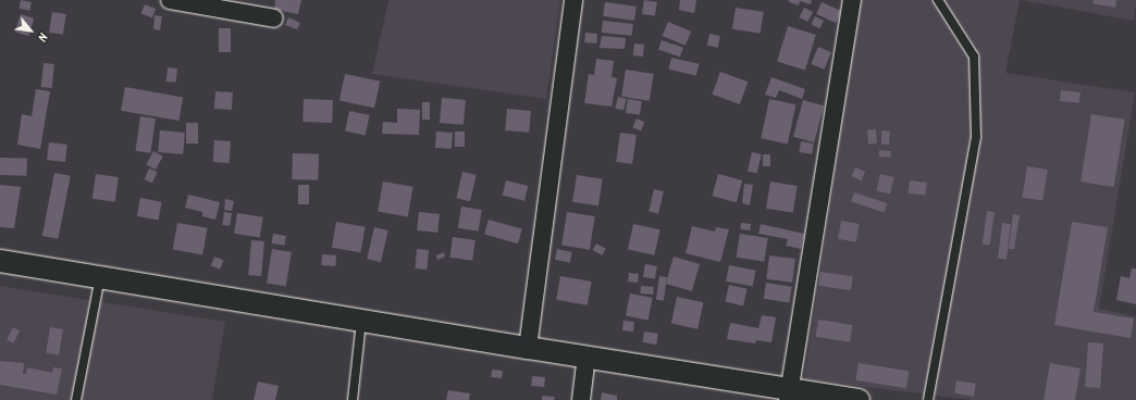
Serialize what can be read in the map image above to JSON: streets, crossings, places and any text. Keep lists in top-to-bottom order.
{
  "north": "bottom right"
}
